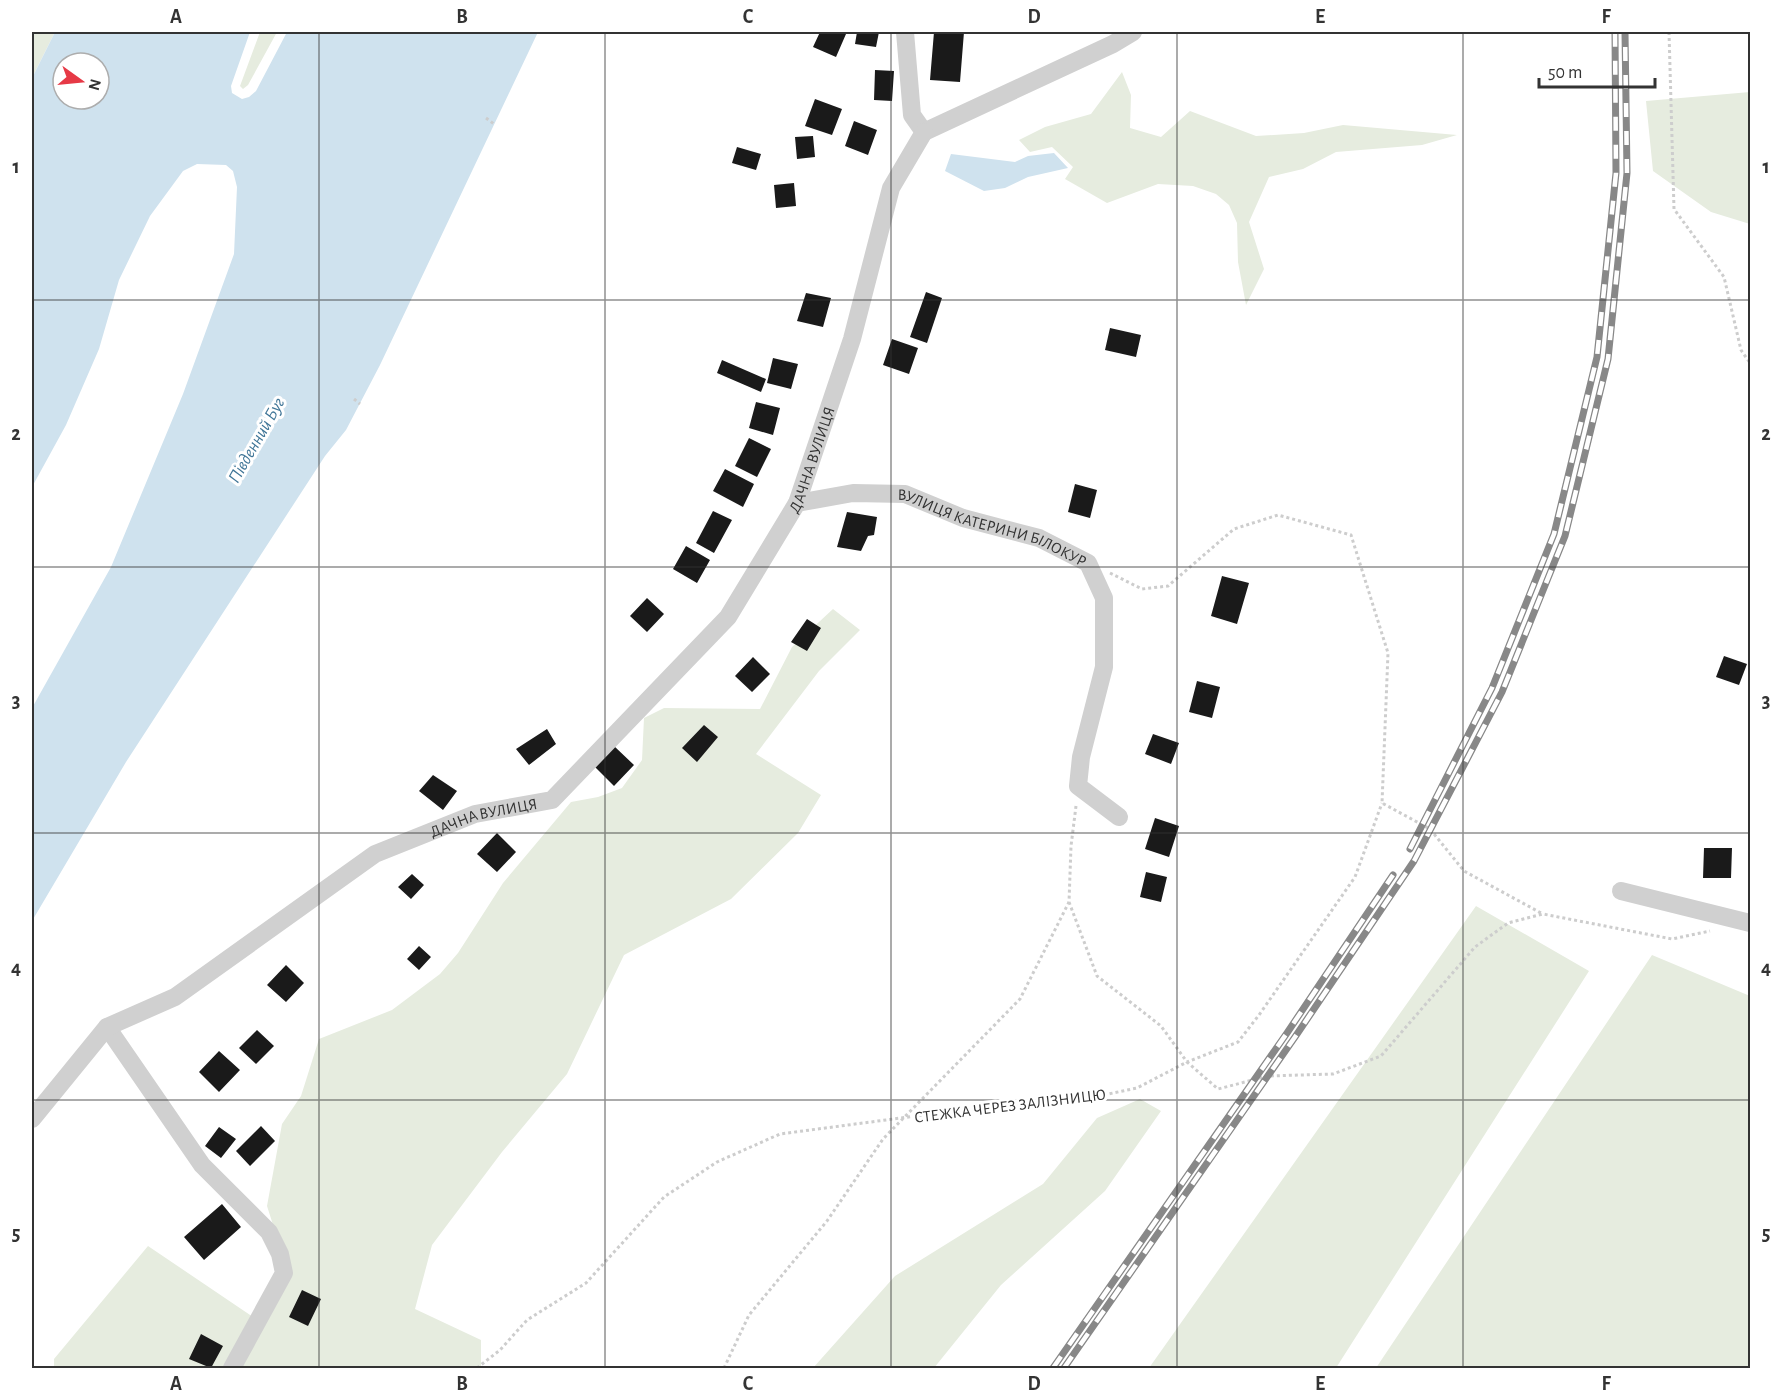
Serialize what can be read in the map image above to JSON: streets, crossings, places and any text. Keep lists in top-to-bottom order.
{
  "streets": {
    "street": ["ДАЧНА ВУЛИЦЯ", "ВУЛИЦЯ КАТЕРИНИ БІЛОКУР"],
    "path": ["СТЕЖКА ЧЕРЕЗ ЗАЛІЗНИЦЮ"]
  },
  "crossings": [
    ["ДАЧНА ВУЛИЦЯ", "ВУЛИЦЯ КАТЕРИНИ БІЛОКУР"],
    ["ВУЛИЦЯ КАТЕРИНИ БІЛОКУР", "СТЕЖКА ЧЕРЕЗ ЗАЛІЗНИЦЮ"]
  ],
  "water": ["Південний Буг"],
  "scale_bar": "50 m",
  "north": "right",
  "grid": {
    "columns": [
      "A",
      "B",
      "C",
      "D",
      "E",
      "F"
    ],
    "rows": [
      "1",
      "2",
      "3",
      "4",
      "5"
    ]
  }
}
